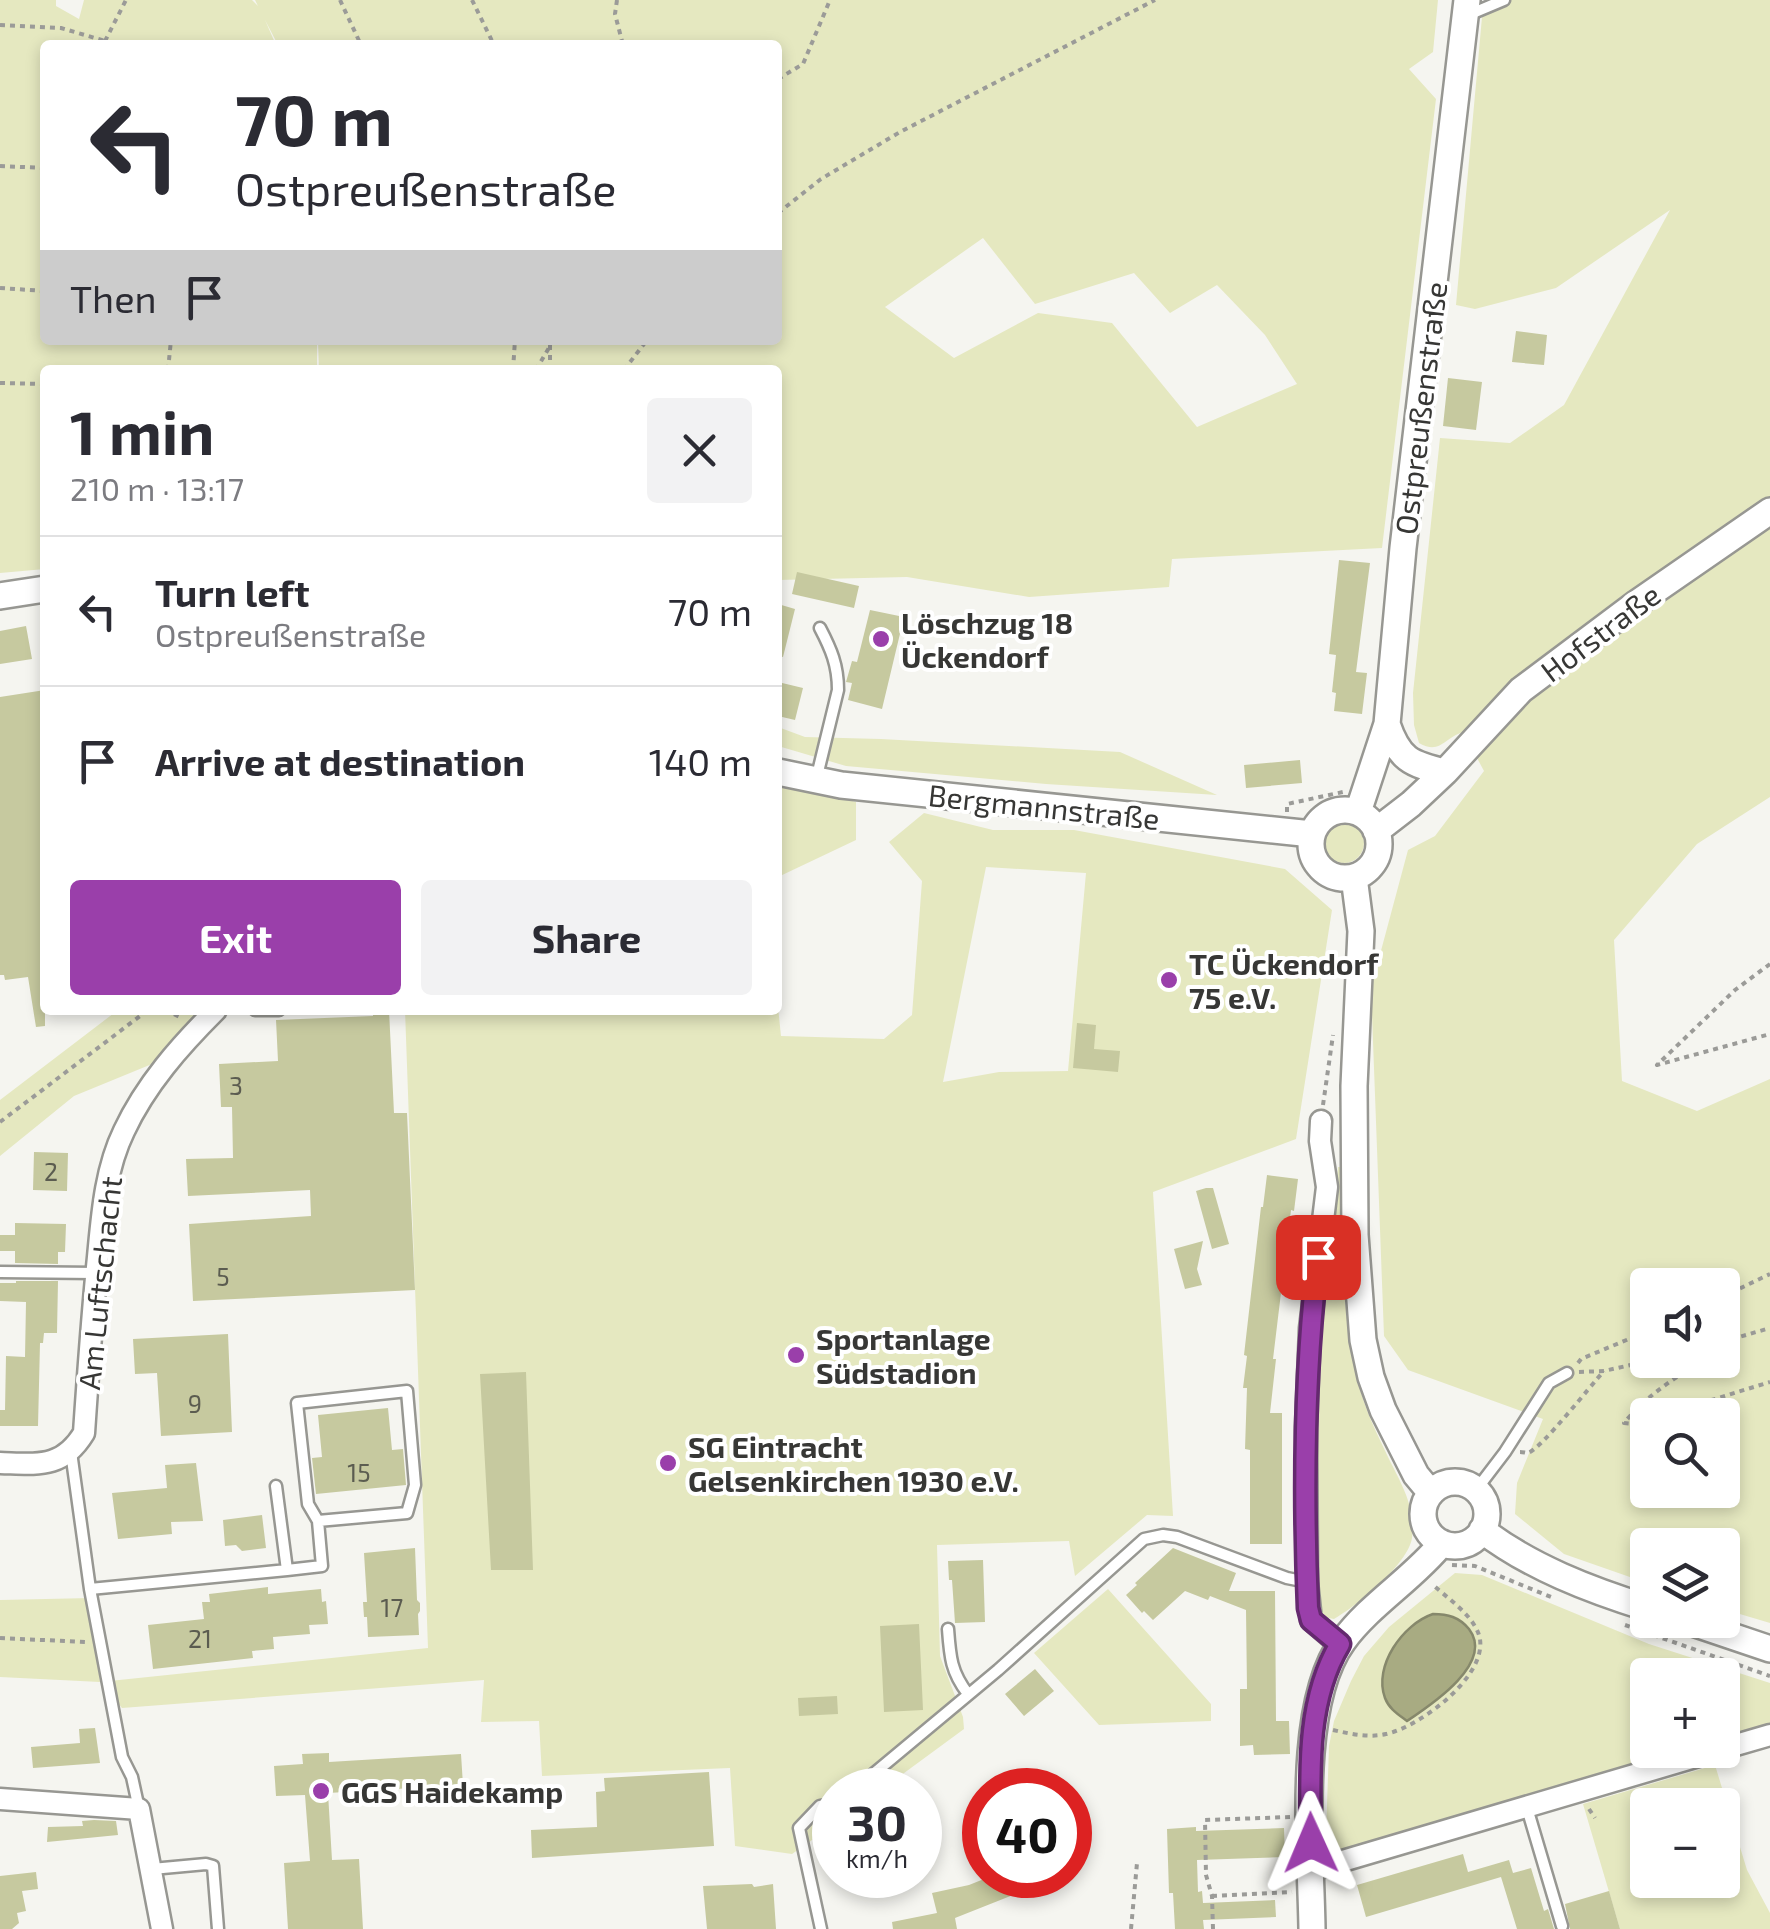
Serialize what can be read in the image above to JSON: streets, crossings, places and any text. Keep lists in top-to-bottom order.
{
  "streets": {
    "street": [
      "Ostpreußenstraße",
      "Hofstraße",
      "Bergmannstraße",
      "Am Luftschacht"
    ]
  },
  "crossings": [
    ["Ostpreußenstraße", "Hofstraße"],
    ["Ostpreußenstraße", "Bergmannstraße"],
    ["Hofstraße", "Bergmannstraße"]
  ],
  "places": [
    "Löschzug 18 Ückendorf",
    "TC Ückendorf 75 e.V.",
    "Sportanlage Südstadion",
    "SG Eintracht Gelsenkirchen 1930 e.V.",
    "GGS Haidekamp"
  ],
  "house_numbers": [
    "3",
    "2",
    "5",
    "9",
    "15",
    "17",
    "21"
  ],
  "page": {
    "turn": ["70 m", "Ostpreußenstraße"],
    "then": "Then",
    "heading": ["1 min", "210 m · 13:17"],
    "list": [
      {
        "name": "Turn left",
        "note": "Ostpreußenstraße",
        "value": "70 m"
      },
      {
        "name": "Arrive at destination",
        "value": "140 m"
      }
    ],
    "buttons": ["Exit", "Share"],
    "map_buttons": ["+", "−"],
    "speed": "30 km/h",
    "limit": "40"
  }
}
